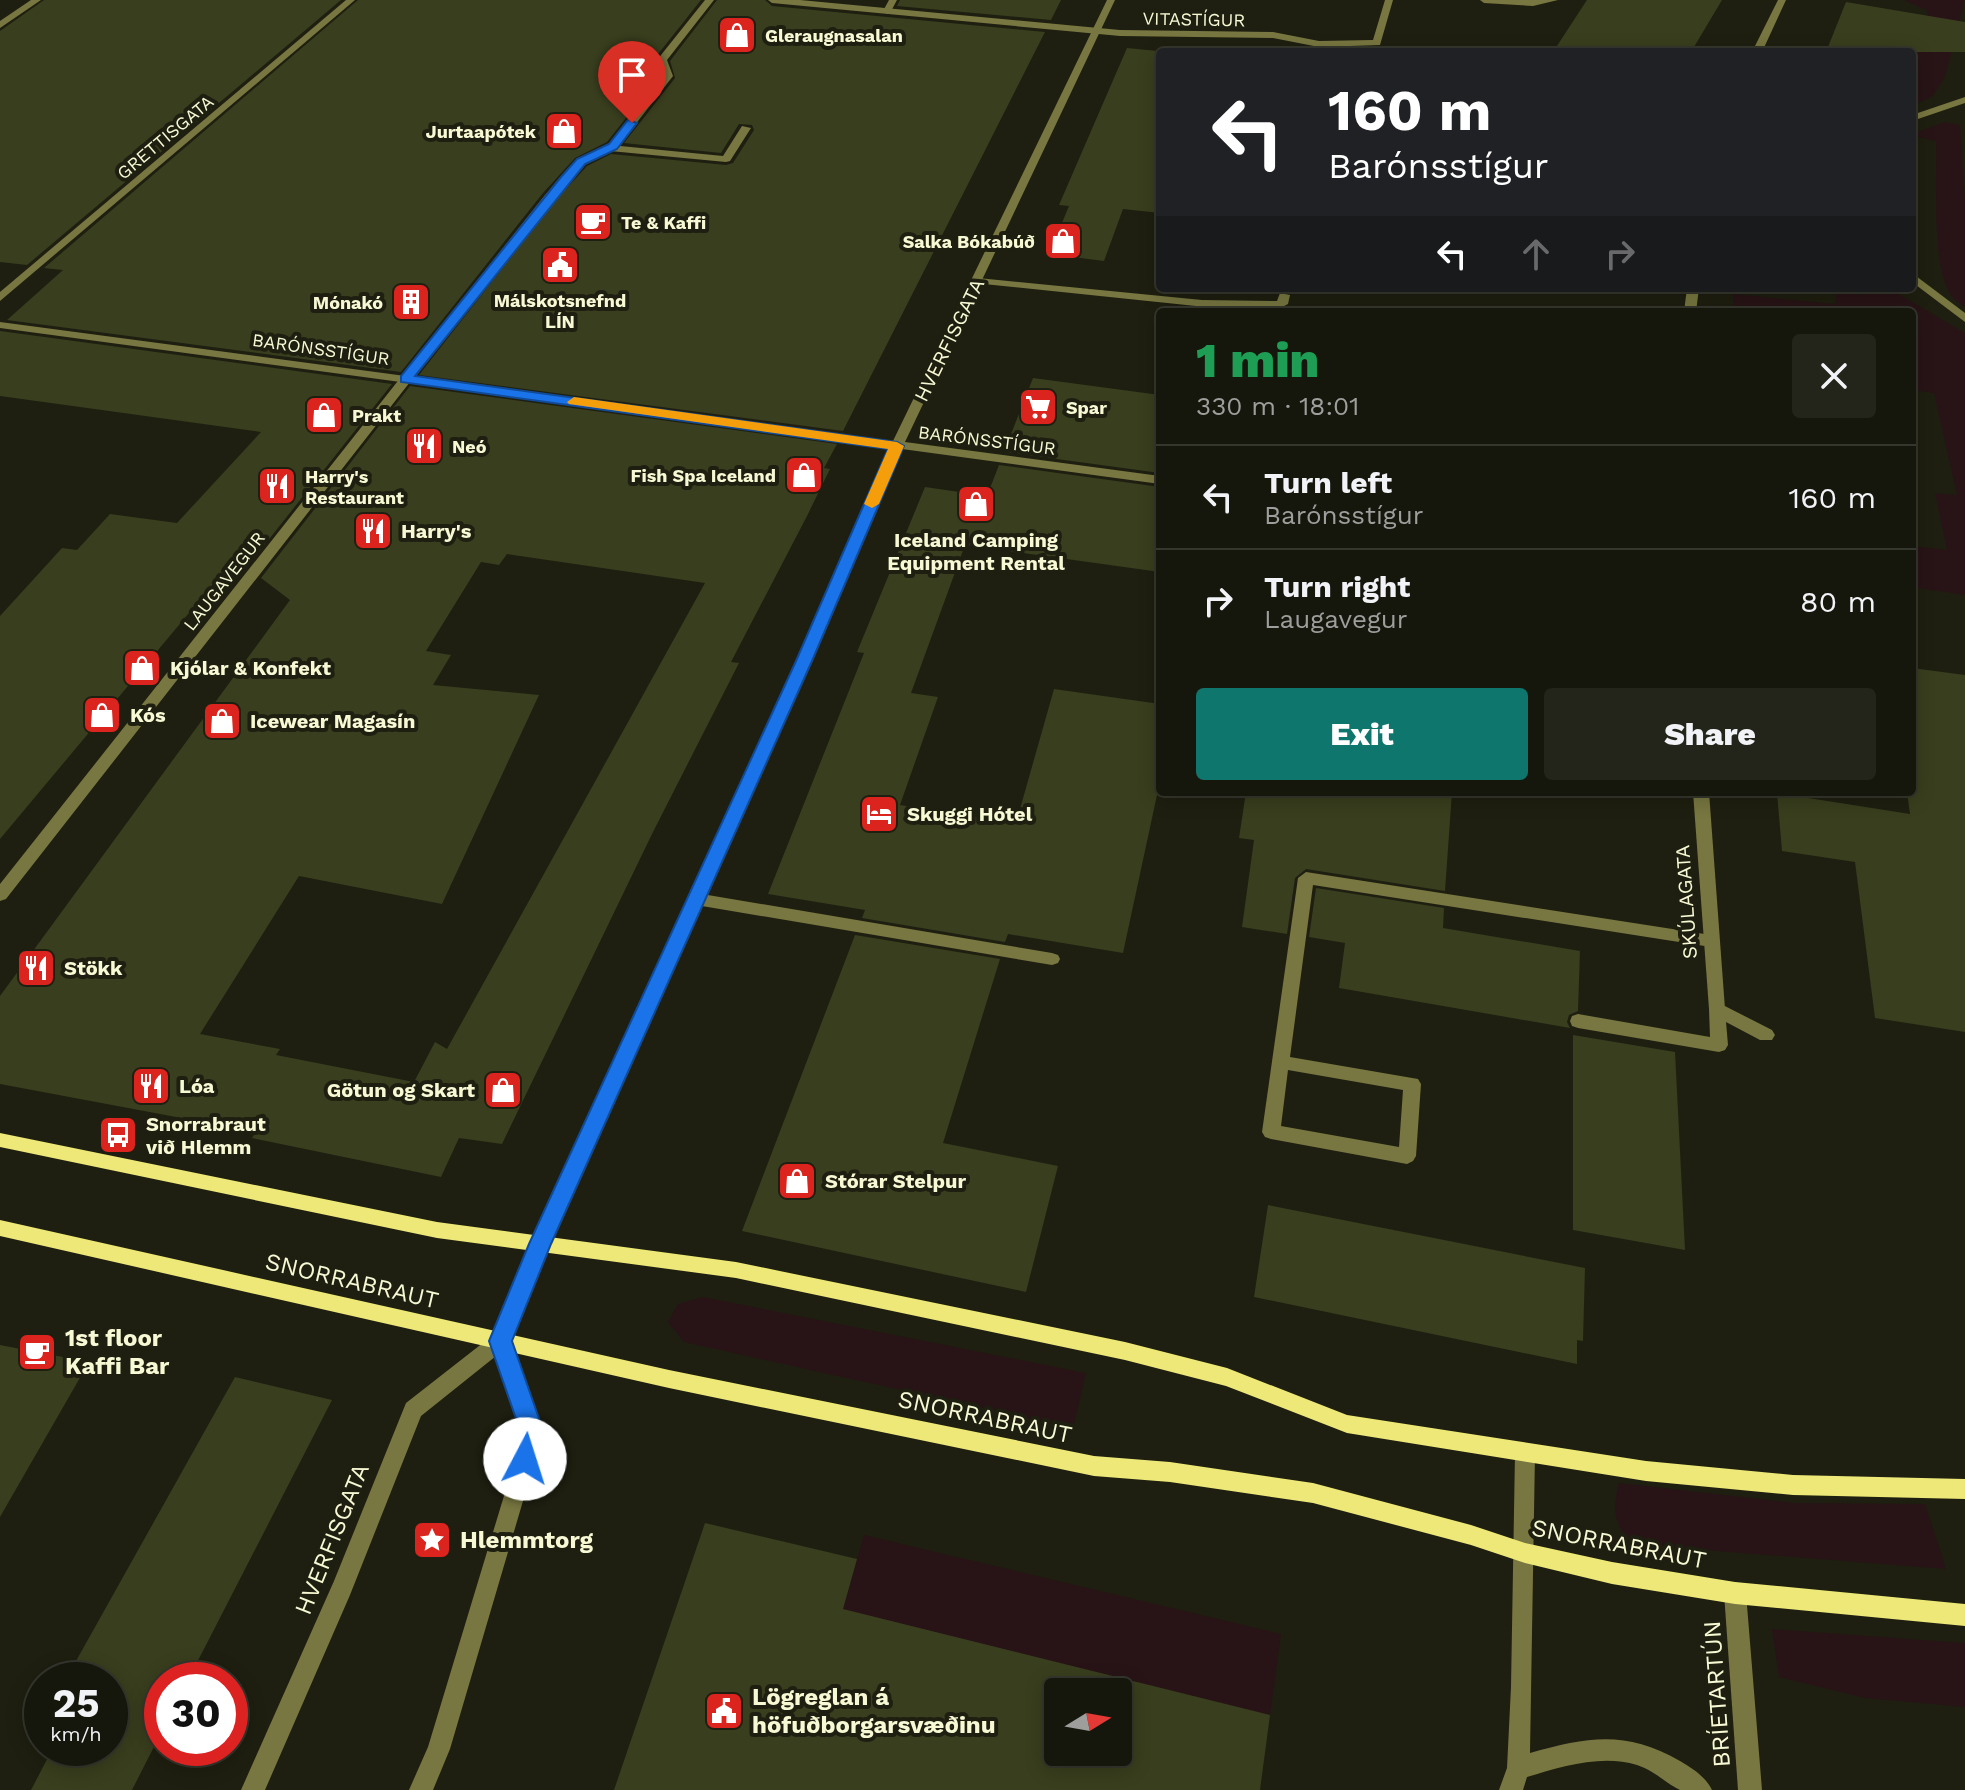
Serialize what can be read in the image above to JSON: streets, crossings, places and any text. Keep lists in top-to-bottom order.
{
  "streets": {
    "main road": ["SNORRABRAUT"],
    "street": [
      "VITASTÍGUR",
      "GRETTISGATA",
      "HVERFISGATA",
      "BARÓNSSTÍGUR",
      "LAUGAVEGUR",
      "SKÚLAGATA",
      "BRÍETARTÚN"
    ]
  },
  "crossings": [
    ["VITASTÍGUR", "HVERFISGATA"],
    ["HVERFISGATA", "BARÓNSSTÍGUR"],
    ["HVERFISGATA", "SNORRABRAUT"],
    ["BARÓNSSTÍGUR", "LAUGAVEGUR"],
    ["SNORRABRAUT", "BRÍETARTÚN"]
  ],
  "places": {
    "shop": [
      "Gleraugnasalan",
      "Jurtaapótek",
      "Salka Bókabúð",
      "Prakt",
      "Fish Spa Iceland",
      "Iceland Camping Equipment Rental",
      "Kjólar & Konfekt",
      "Kós",
      "Icewear Magasín",
      "Götun og Skart",
      "Stórar Stelpur"
    ],
    "cafe": ["Te & Kaffi", "1st floor Kaffi Bar"],
    "public building": ["Málskotsnefnd LÍN", "Lögreglan á höfuðborgarsvæðinu"],
    "building": ["Mónakó"],
    "supermarket": ["Spar"],
    "restaurant": [
      "Neó",
      "Harry's Restaurant",
      "Harry's",
      "Stökk",
      "Lóa"
    ],
    "hotel": ["Skuggi Hótel"],
    "bus stop": ["Snorrabraut við Hlemm"],
    "place": ["Hlemmtorg"]
  },
  "north": "right",
  "page": {
    "turn": ["160 m", "Barónsstígur"],
    "heading": ["1 min", "330 m · 18:01"],
    "list": [
      {
        "name": "Turn left",
        "note": "Barónsstígur",
        "value": "160 m"
      },
      {
        "name": "Turn right",
        "note": "Laugavegur",
        "value": "80 m"
      }
    ],
    "buttons": ["Exit", "Share"],
    "speed": "25 km/h",
    "limit": "30"
  }
}
